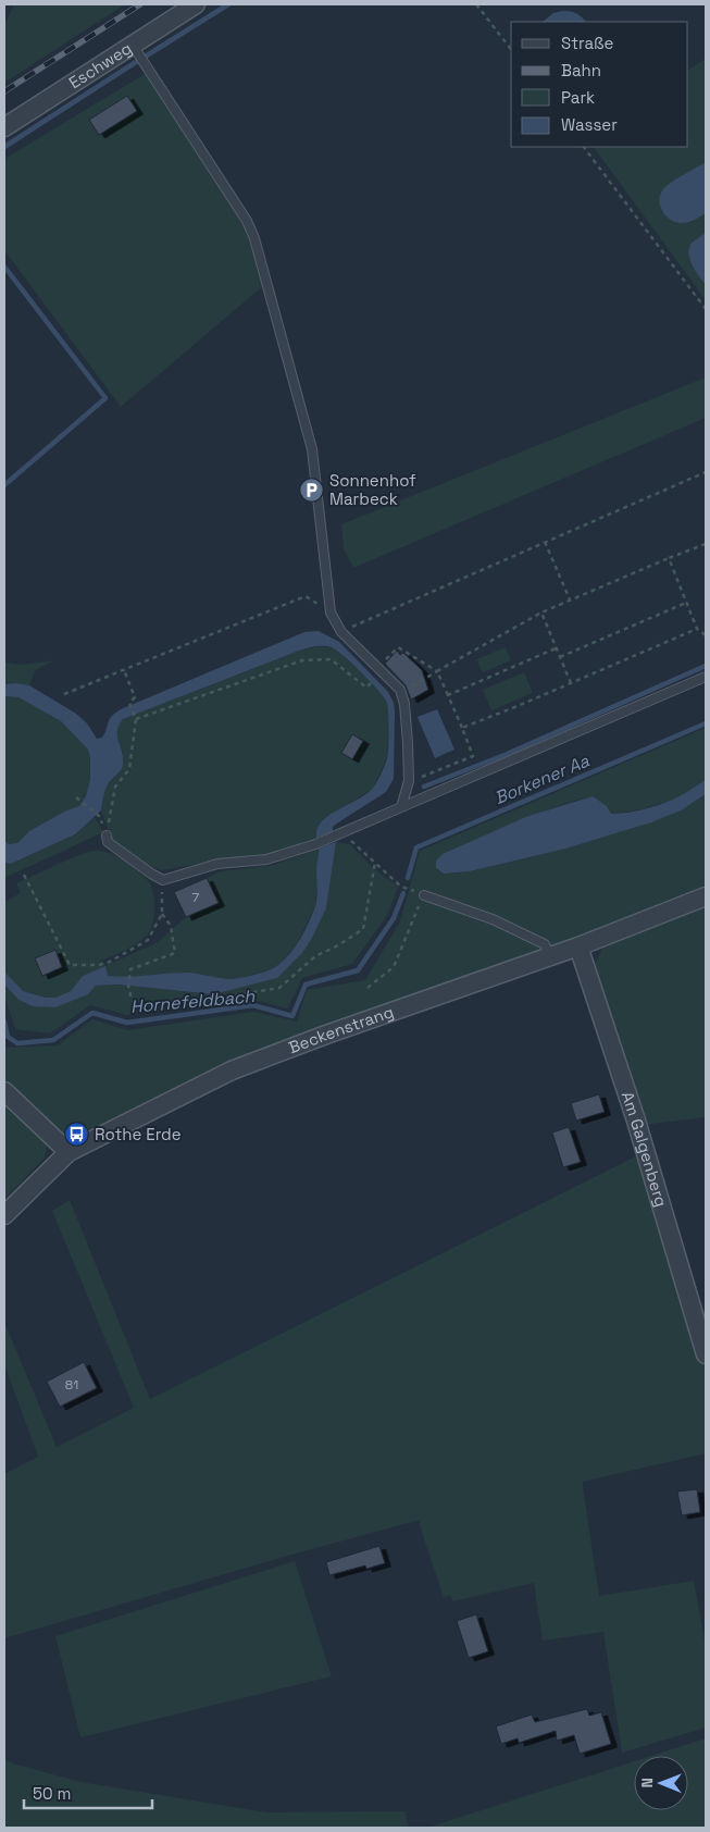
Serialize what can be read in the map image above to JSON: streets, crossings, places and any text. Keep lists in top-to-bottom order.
{
  "streets": {
    "street": ["Eschweg", "Beckenstrang", "Am Galgenberg"]
  },
  "crossings": [
    ["Beckenstrang", "Am Galgenberg"]
  ],
  "water": ["Borkener Aa", "Hornefeldbach"],
  "places": {
    "parking": ["Sonnenhof Marbeck"],
    "bus stop": ["Rothe Erde"]
  },
  "house_numbers": ["7", "81"],
  "legend": [
    "Straße",
    "Bahn",
    "Park",
    "Wasser"
  ],
  "scale_bar": "50 m",
  "north": "left"
}
